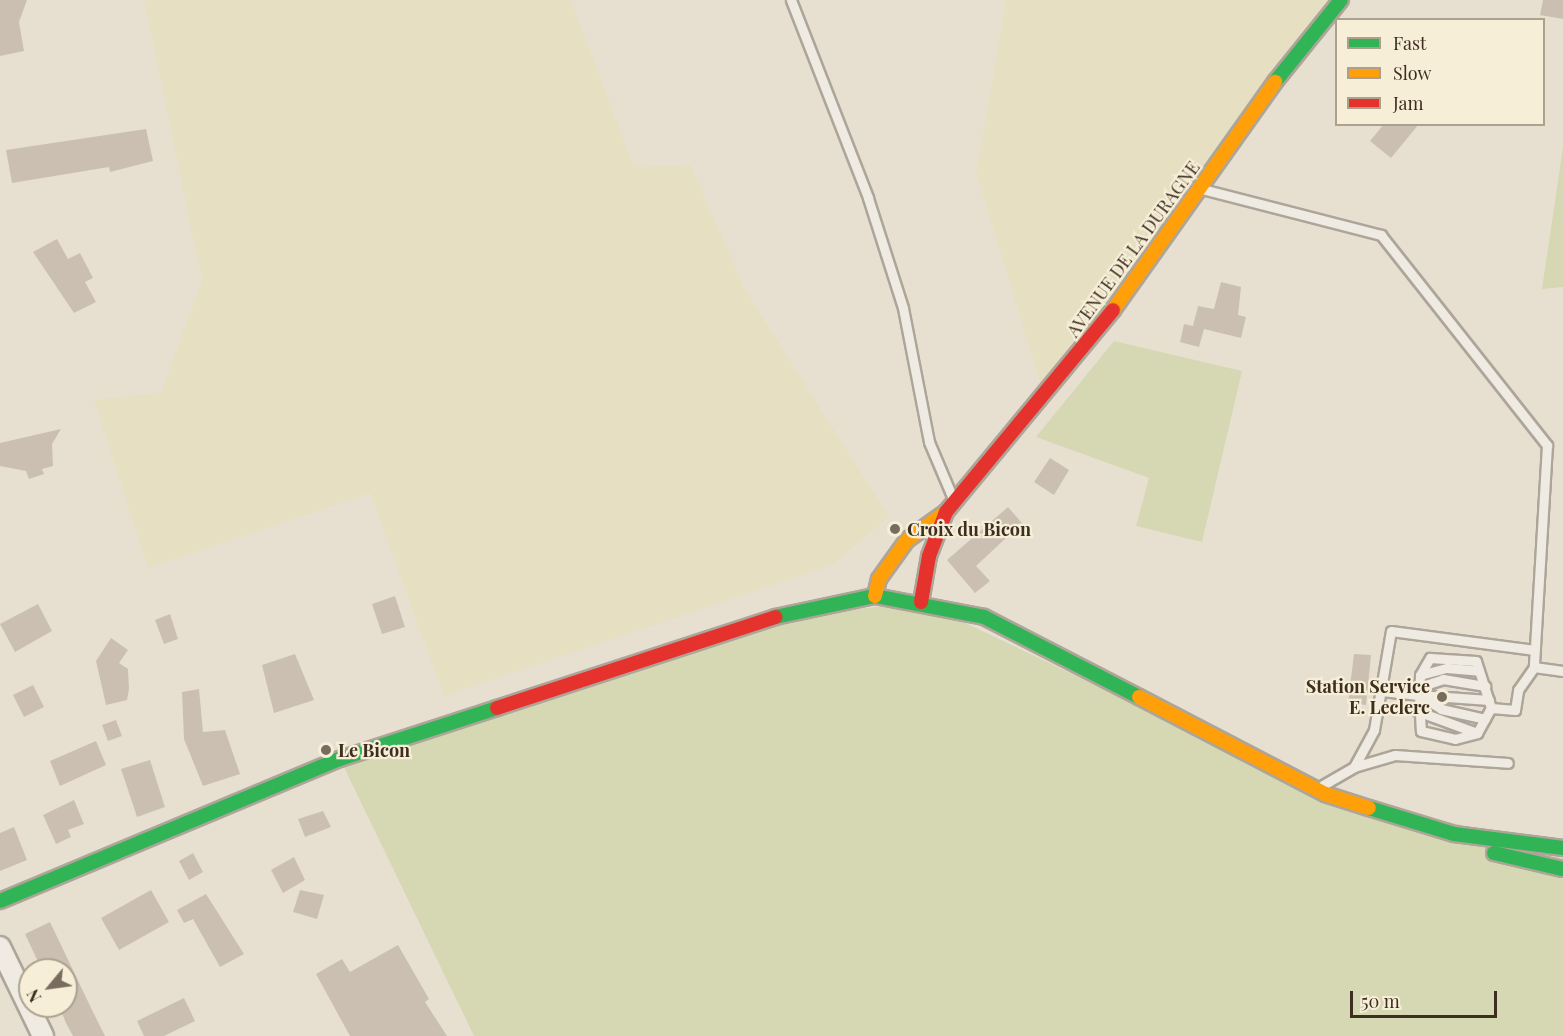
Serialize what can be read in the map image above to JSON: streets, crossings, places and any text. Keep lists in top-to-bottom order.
{
  "streets": {
    "main road": ["AVENUE DE LA DURAGNE"]
  },
  "places": ["Croix du Bicon", "Station Service E. Leclerc", "Le Bicon"],
  "legend": ["Fast", "Slow", "Jam"],
  "scale_bar": "50 m",
  "north": "bottom left"
}
